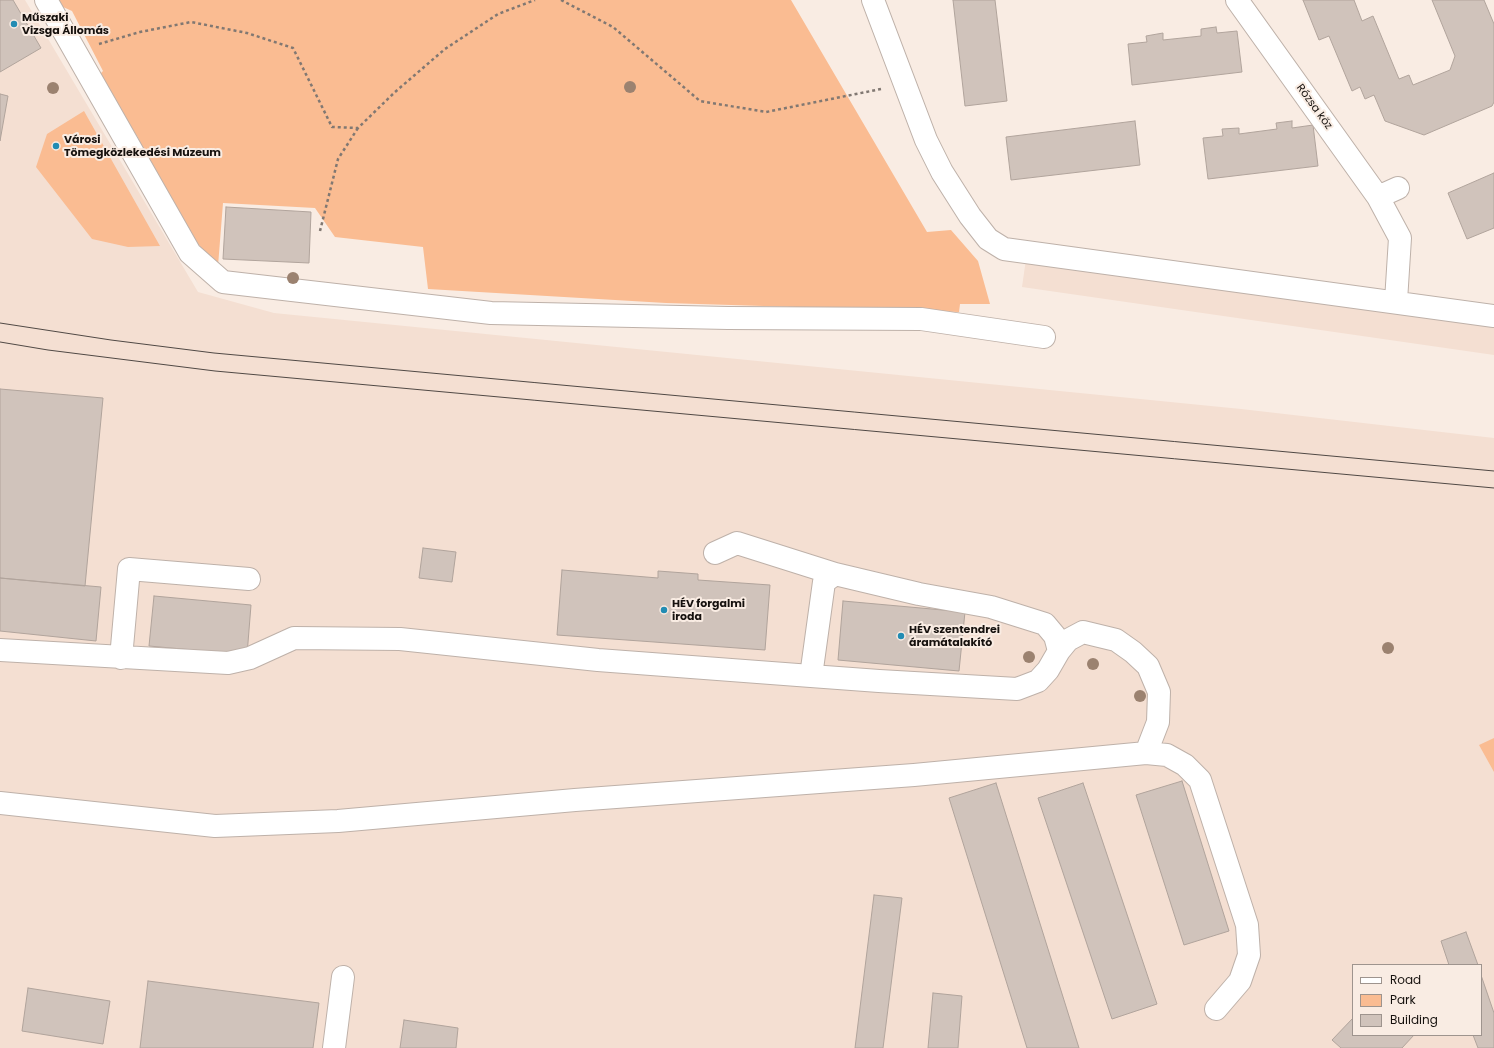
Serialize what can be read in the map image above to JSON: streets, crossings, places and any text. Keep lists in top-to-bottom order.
{
  "streets": {
    "street": ["Rózsa köz"]
  },
  "places": [
    "Műszaki Vizsga Állomás",
    "Városi Tömegközlekedési Múzeum",
    "HÉV forgalmi iroda",
    "HÉV szentendrei áramátalakító"
  ],
  "legend": ["Road", "Park", "Building"]
}
